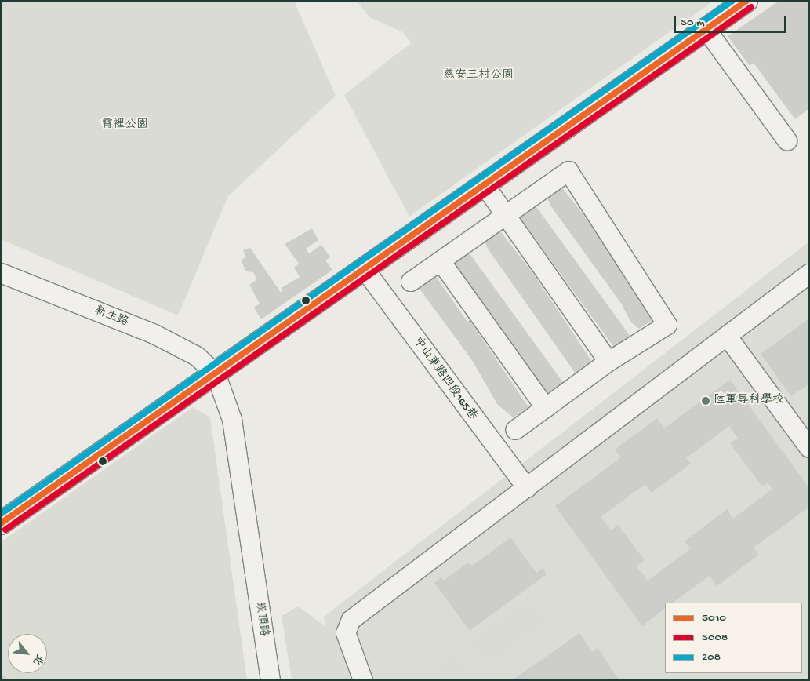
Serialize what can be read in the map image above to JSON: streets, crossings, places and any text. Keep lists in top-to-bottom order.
{
  "streets": {
    "street": ["新生路", "中山東路四段165巷", "崁頂路"]
  },
  "crossings": [
    ["新生路", "崁頂路"]
  ],
  "parks": ["慈安三村公園", "霄裡公園"],
  "places": ["陸軍專科學校"],
  "lines": ["transit line 5010", "transit line 208", "transit line 5008"],
  "legend": ["5010", "5008", "208"],
  "scale_bar": "50 m",
  "north": "bottom right"
}
